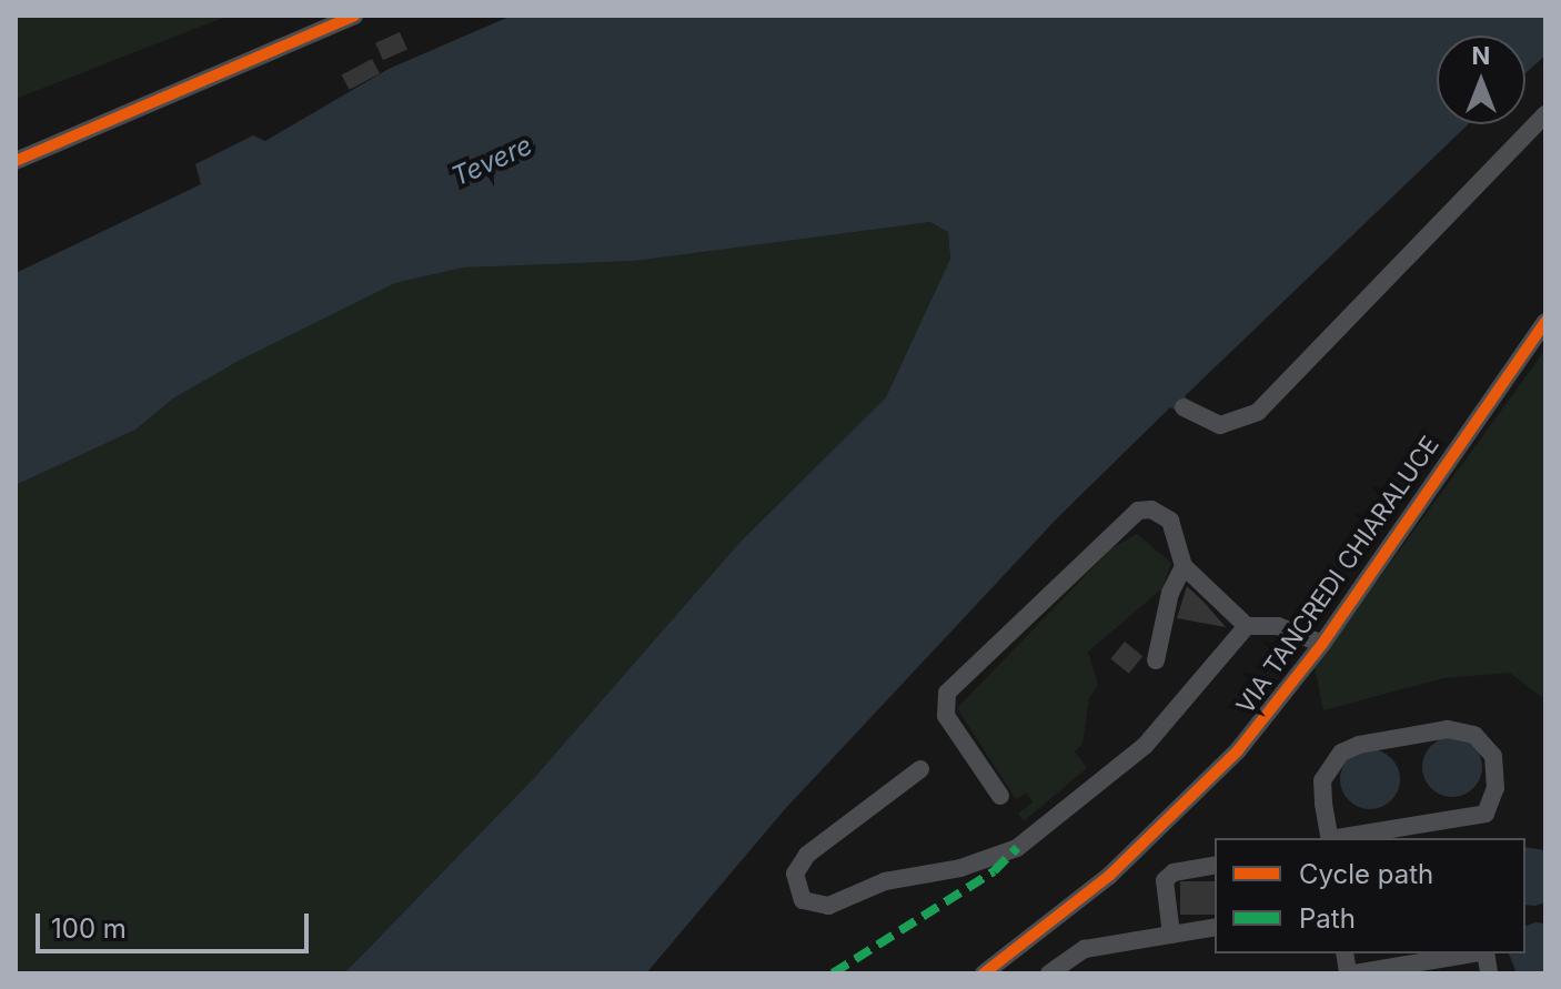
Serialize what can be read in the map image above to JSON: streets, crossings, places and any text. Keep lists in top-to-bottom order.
{
  "streets": {
    "street": ["VIA TANCREDI CHIARALUCE"]
  },
  "water": ["Tevere"],
  "legend": ["Cycle path", "Path"],
  "scale_bar": "100 m",
  "north": "top"
}
